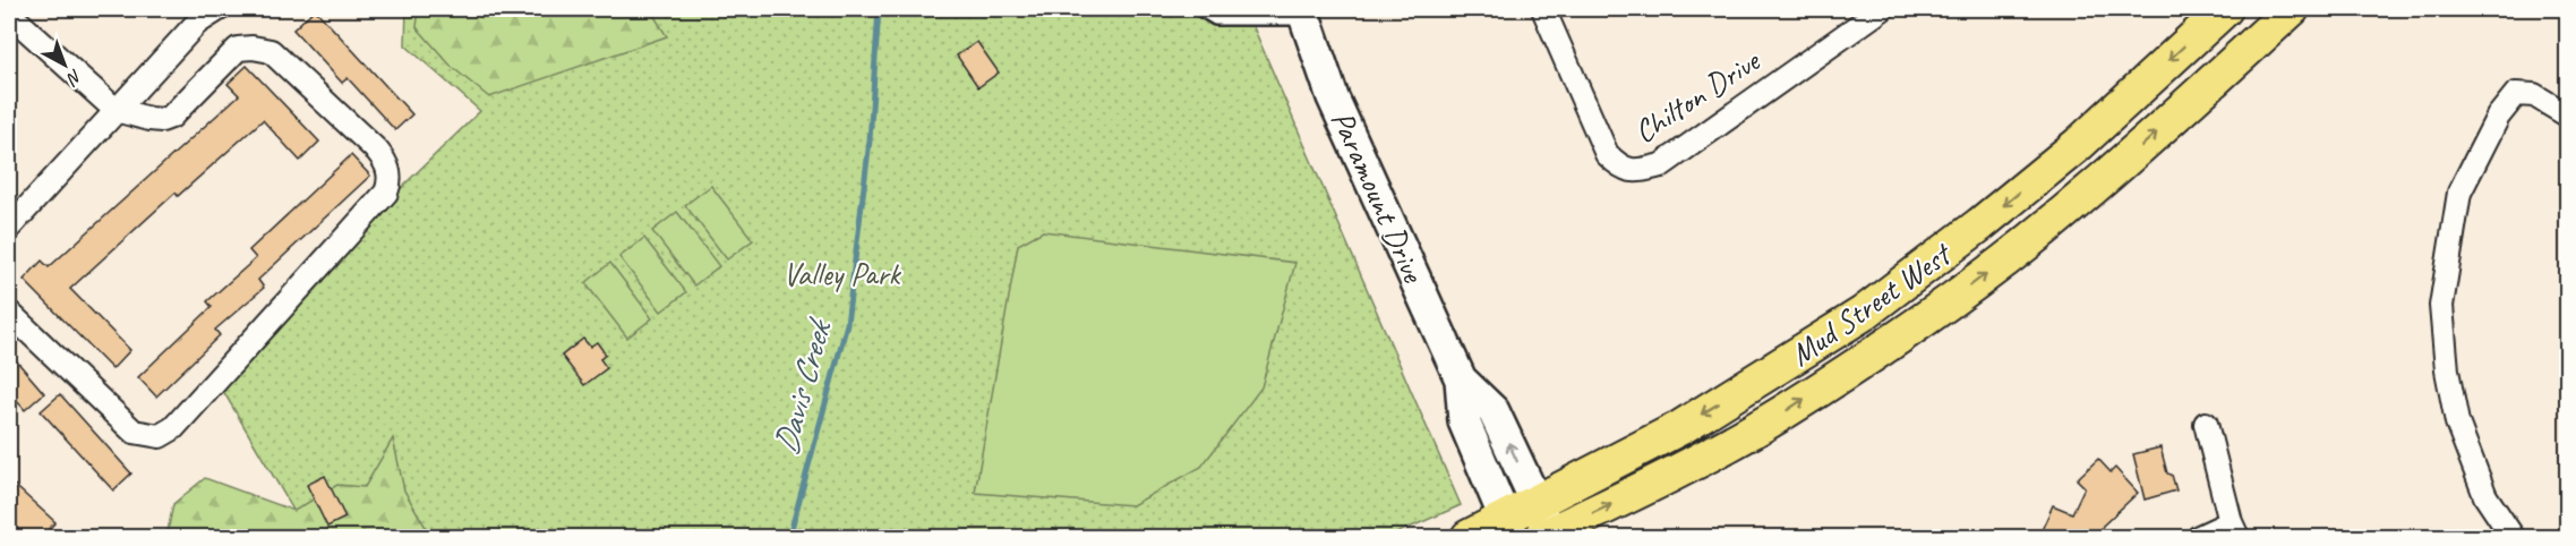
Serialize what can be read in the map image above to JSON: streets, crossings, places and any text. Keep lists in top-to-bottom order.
{
  "streets": {
    "main road": ["Paramount Drive", "Mud Street West"],
    "street": ["Chilton Drive"]
  },
  "crossings": [
    ["Paramount Drive", "Mud Street West"]
  ],
  "water": ["Davis Creek"],
  "parks": ["Valley Park"],
  "north": "bottom right"
}
